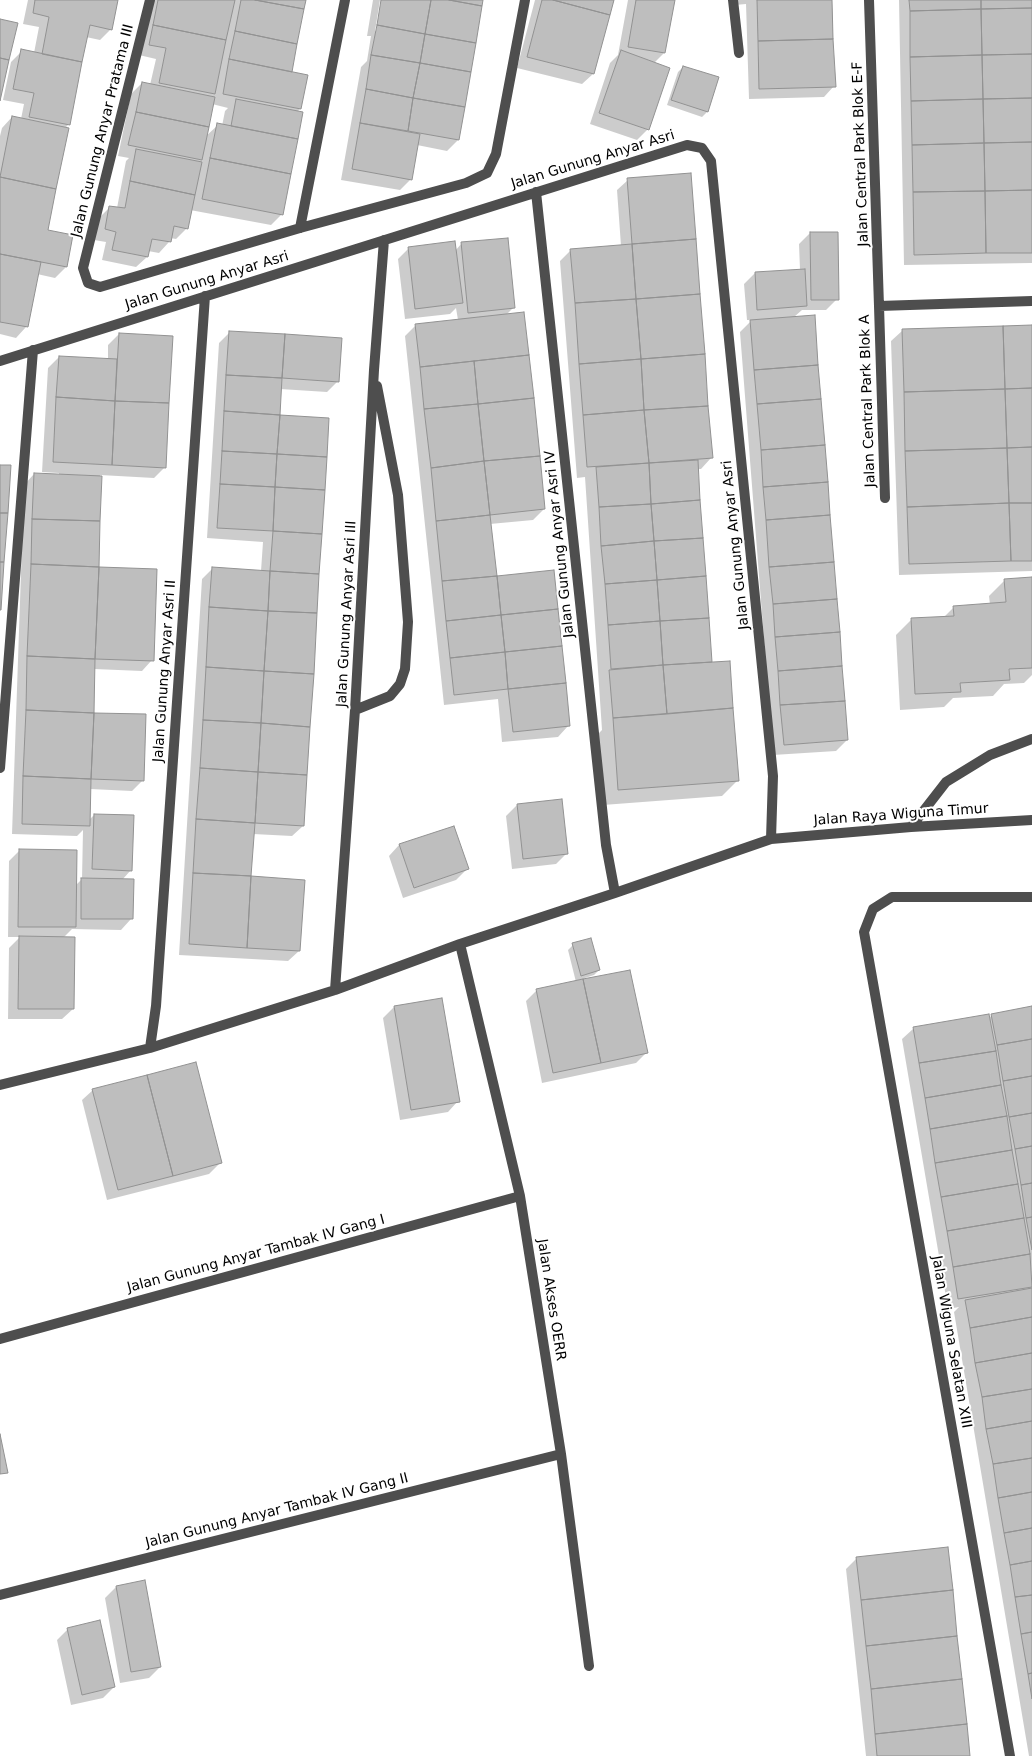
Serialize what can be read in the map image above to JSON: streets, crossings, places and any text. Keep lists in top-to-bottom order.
{
  "streets": {
    "street": [
      "Jalan Gunung Anyar Pratama III",
      "Jalan Central Park Blok E-F",
      "Jalan Gunung Anyar Asri",
      "Jalan Central Park Blok A",
      "Jalan Gunung Anyar Asri IV",
      "Jalan Gunung Anyar Asri III",
      "Jalan Gunung Anyar Asri II",
      "Jalan Raya Wiguna Timur",
      "Jalan Gunung Anyar Tambak IV Gang I",
      "Jalan Akses OERR",
      "Jalan Wiguna Selatan XIII",
      "Jalan Gunung Anyar Tambak IV Gang II"
    ]
  },
  "crossings": [
    ["Jalan Central Park Blok E-F", "Jalan Central Park Blok A"],
    ["Jalan Gunung Anyar Asri", "Jalan Gunung Anyar Asri IV"],
    ["Jalan Gunung Anyar Asri", "Jalan Gunung Anyar Asri III"],
    ["Jalan Gunung Anyar Asri", "Jalan Gunung Anyar Asri II"],
    ["Jalan Gunung Anyar Asri", "Jalan Raya Wiguna Timur"],
    ["Jalan Gunung Anyar Asri IV", "Jalan Raya Wiguna Timur"],
    ["Jalan Gunung Anyar Asri III", "Jalan Raya Wiguna Timur"],
    ["Jalan Gunung Anyar Asri II", "Jalan Raya Wiguna Timur"],
    ["Jalan Raya Wiguna Timur", "Jalan Akses OERR"],
    ["Jalan Gunung Anyar Tambak IV Gang I", "Jalan Akses OERR"],
    ["Jalan Akses OERR", "Jalan Gunung Anyar Tambak IV Gang II"]
  ]
}
